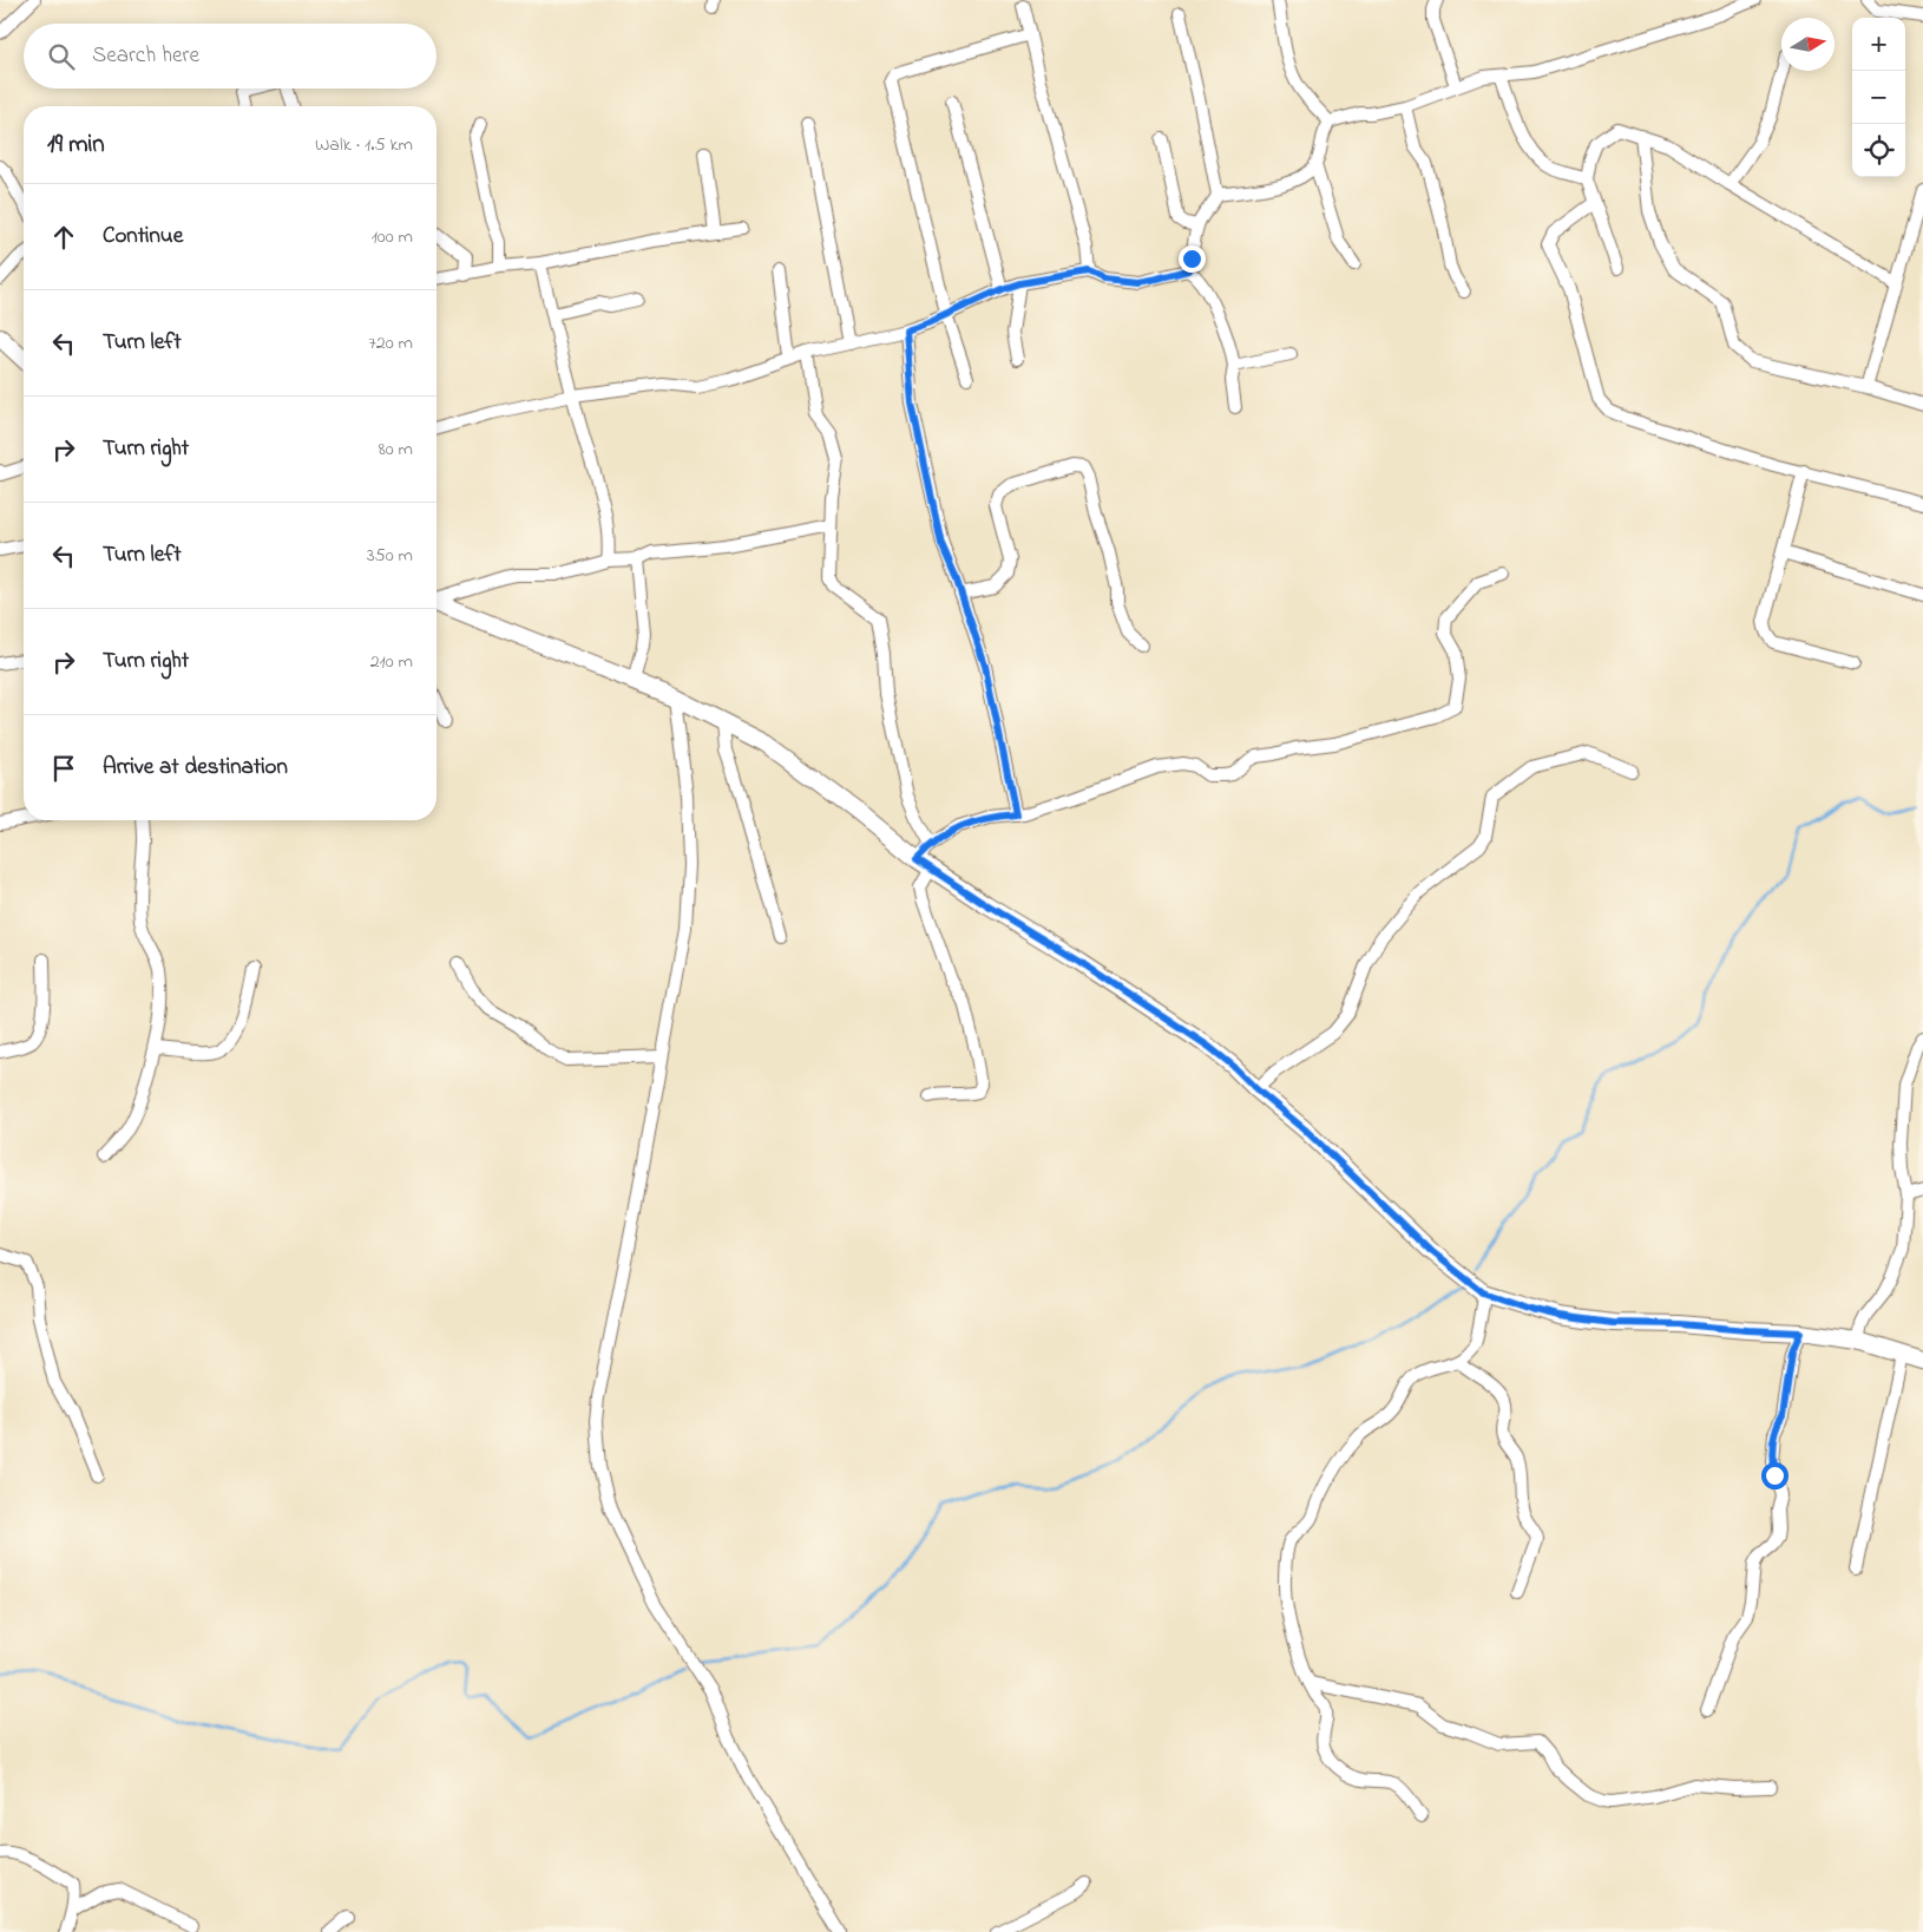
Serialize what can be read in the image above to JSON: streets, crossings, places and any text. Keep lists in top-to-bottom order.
{
  "north": "right",
  "page": {
    "map_buttons": ["+", "−"],
    "search": "Search here",
    "heading": ["19 min", "Walk · 1.5 km"],
    "list": [
      ["Continue", "100 m"],
      ["Turn left", "720 m"],
      ["Turn right", "80 m"],
      ["Turn left", "350 m"],
      ["Turn right", "210 m"],
      "Arrive at destination"
    ]
  }
}
